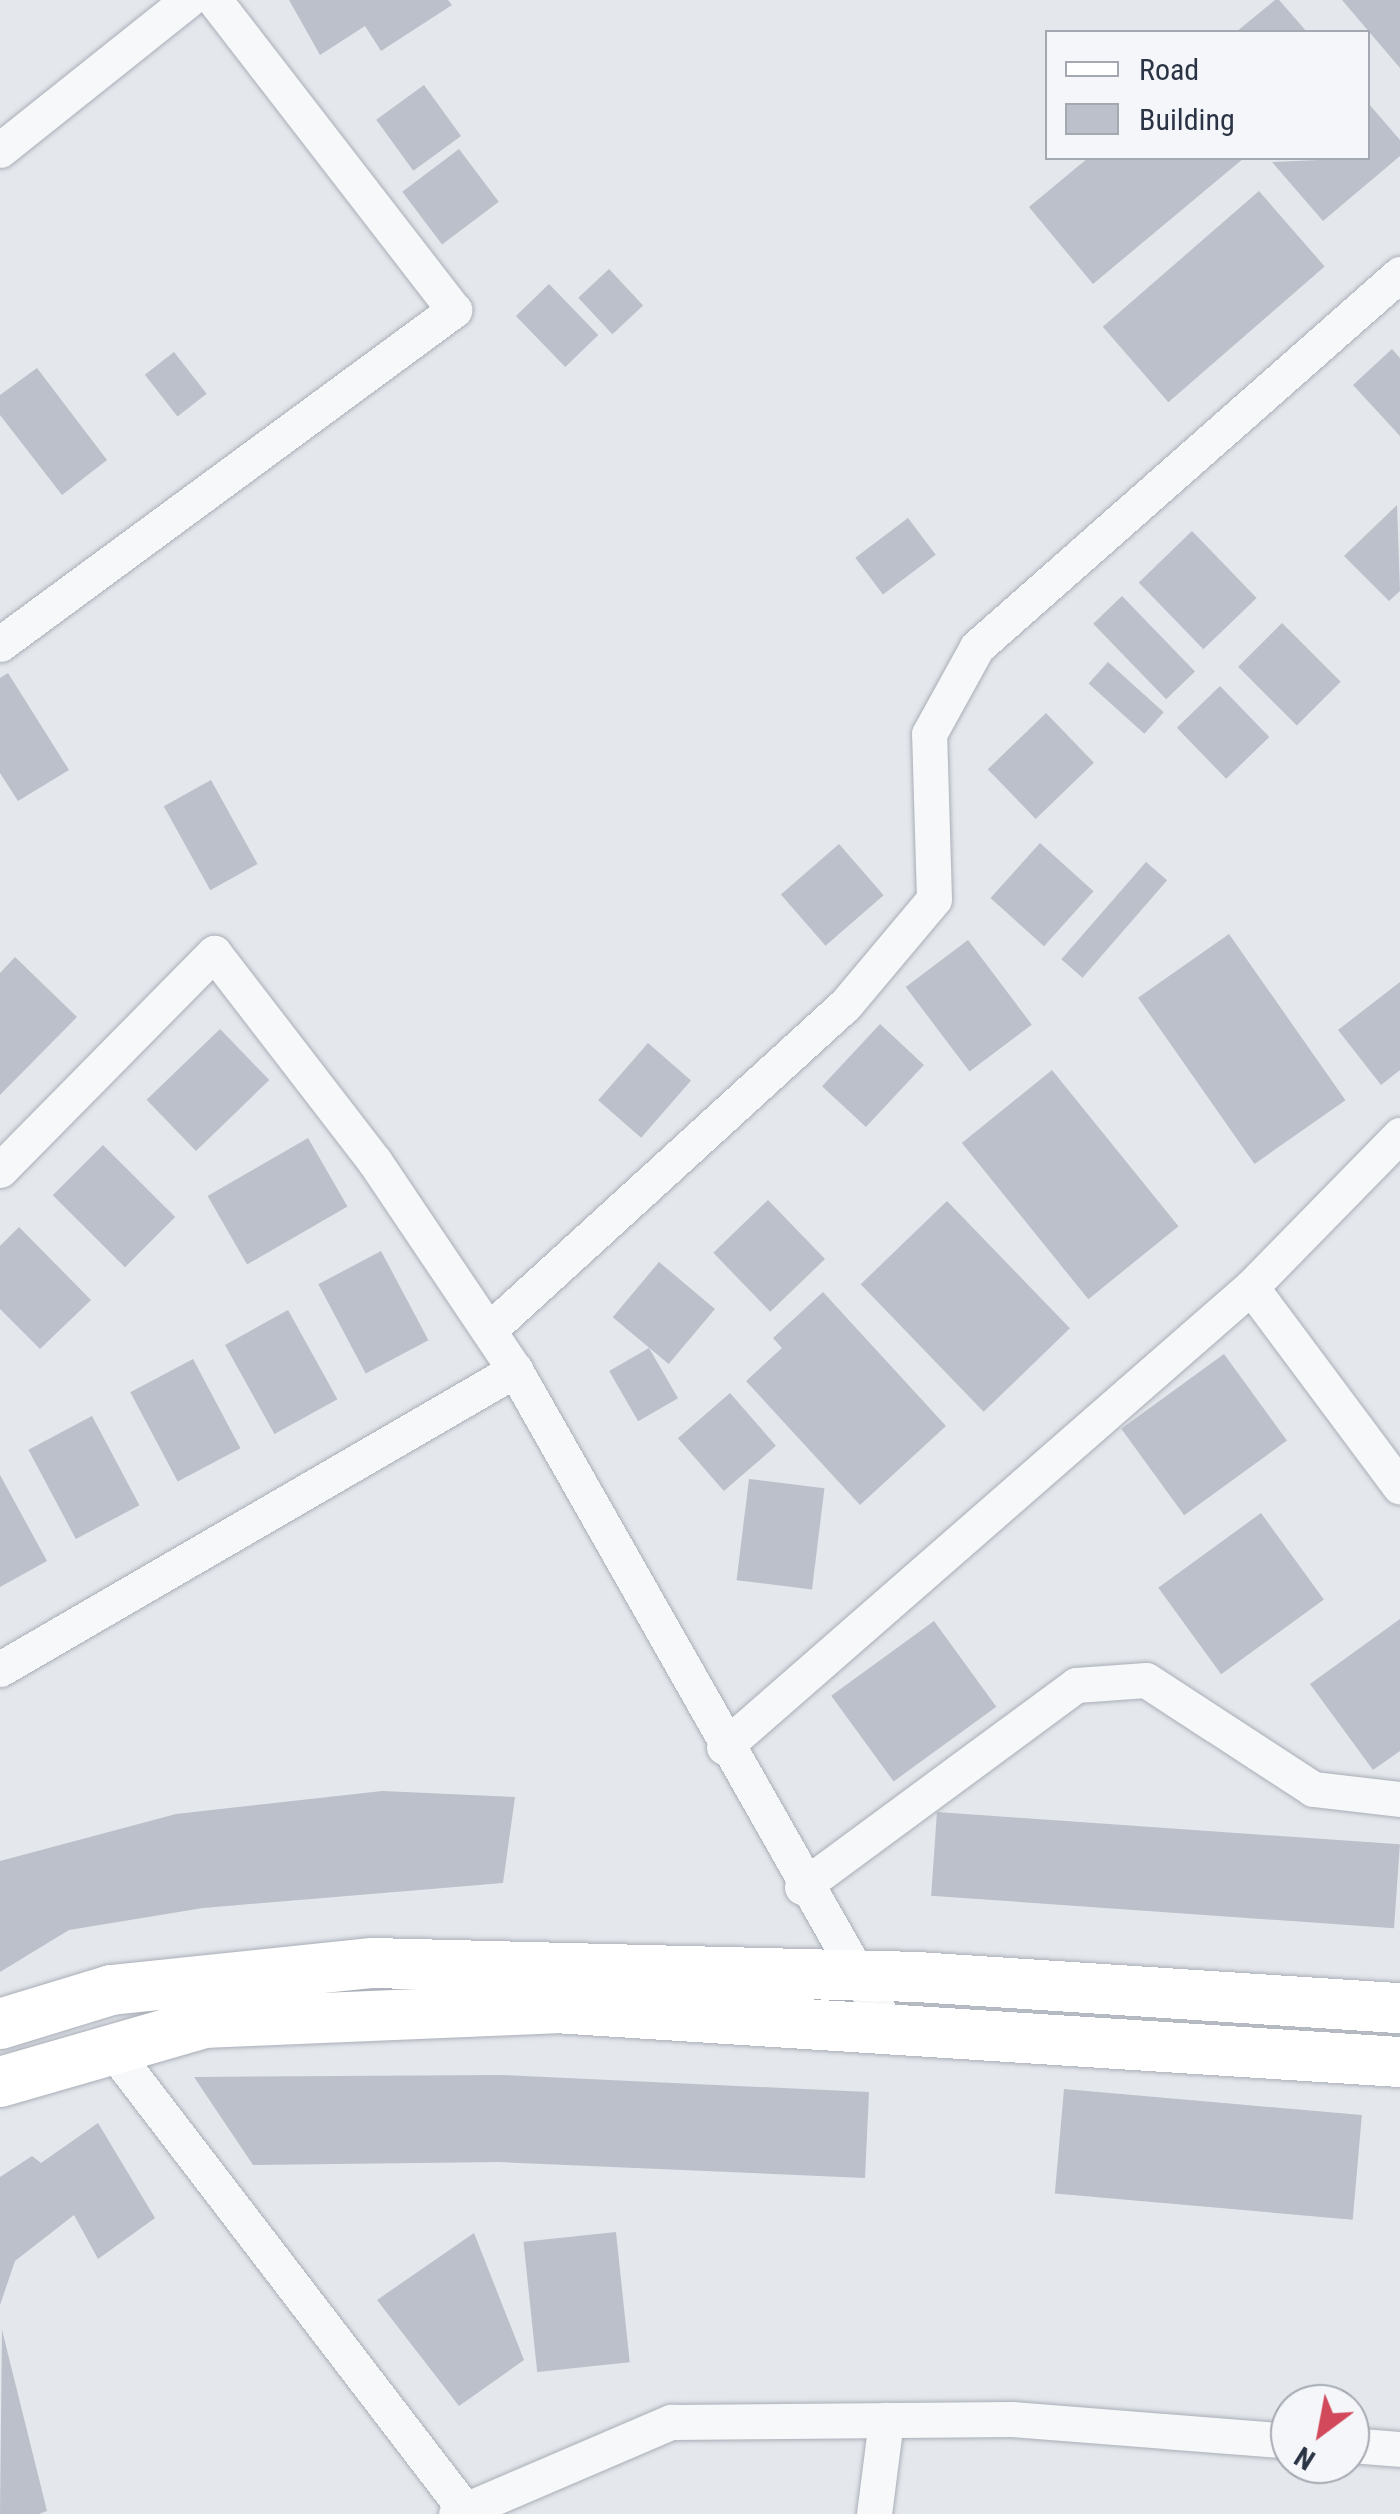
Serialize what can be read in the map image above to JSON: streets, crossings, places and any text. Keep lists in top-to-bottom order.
{
  "legend": ["Road", "Building"],
  "north": "bottom left"
}
